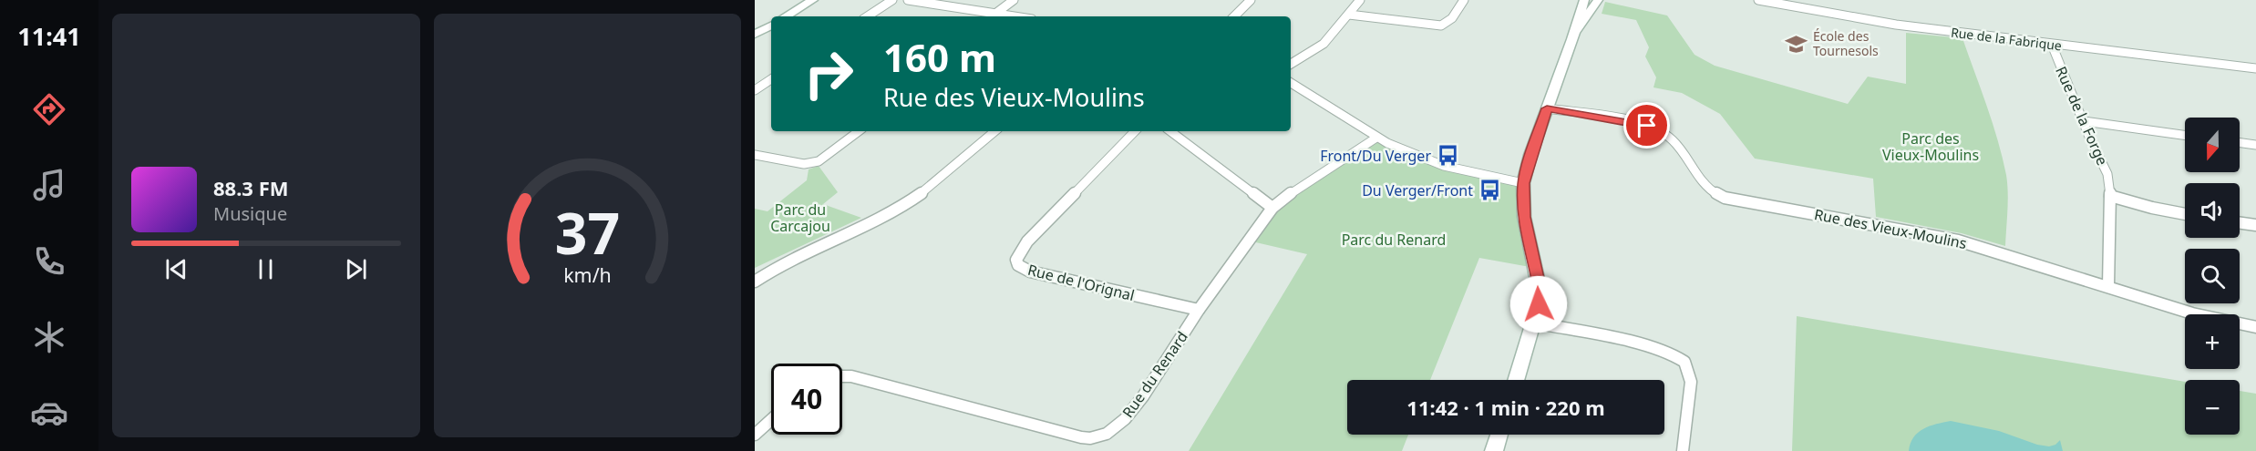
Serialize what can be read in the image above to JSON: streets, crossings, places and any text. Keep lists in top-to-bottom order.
{
  "streets": {
    "street": [
      "Rue de la Fabrique",
      "Rue de la Forge",
      "Rue des Vieux-Moulins",
      "Rue de l'Orignal",
      "Rue du Renard"
    ]
  },
  "crossings": [
    ["Rue de la Fabrique", "Rue de la Forge"],
    ["Rue de la Forge", "Rue des Vieux-Moulins"],
    ["Rue de l'Orignal", "Rue du Renard"]
  ],
  "parks": ["Parc des Vieux-Moulins", "Parc du Carcajou", "Parc du Renard"],
  "places": {
    "school or university": ["École des Tournesols"],
    "bus stop": ["Front/Du Verger", "Du Verger/Front"]
  },
  "north": "bottom",
  "page": {
    "tabs": "11:41",
    "turn": ["160 m", "Rue des Vieux-Moulins"],
    "map_buttons": ["+", "−"],
    "song": ["88.3 FM", "Musique"],
    "limit": "40",
    "trip": "11:42 · 1 min · 220 m",
    "gauge": ["37", "km/h"]
  }
}
